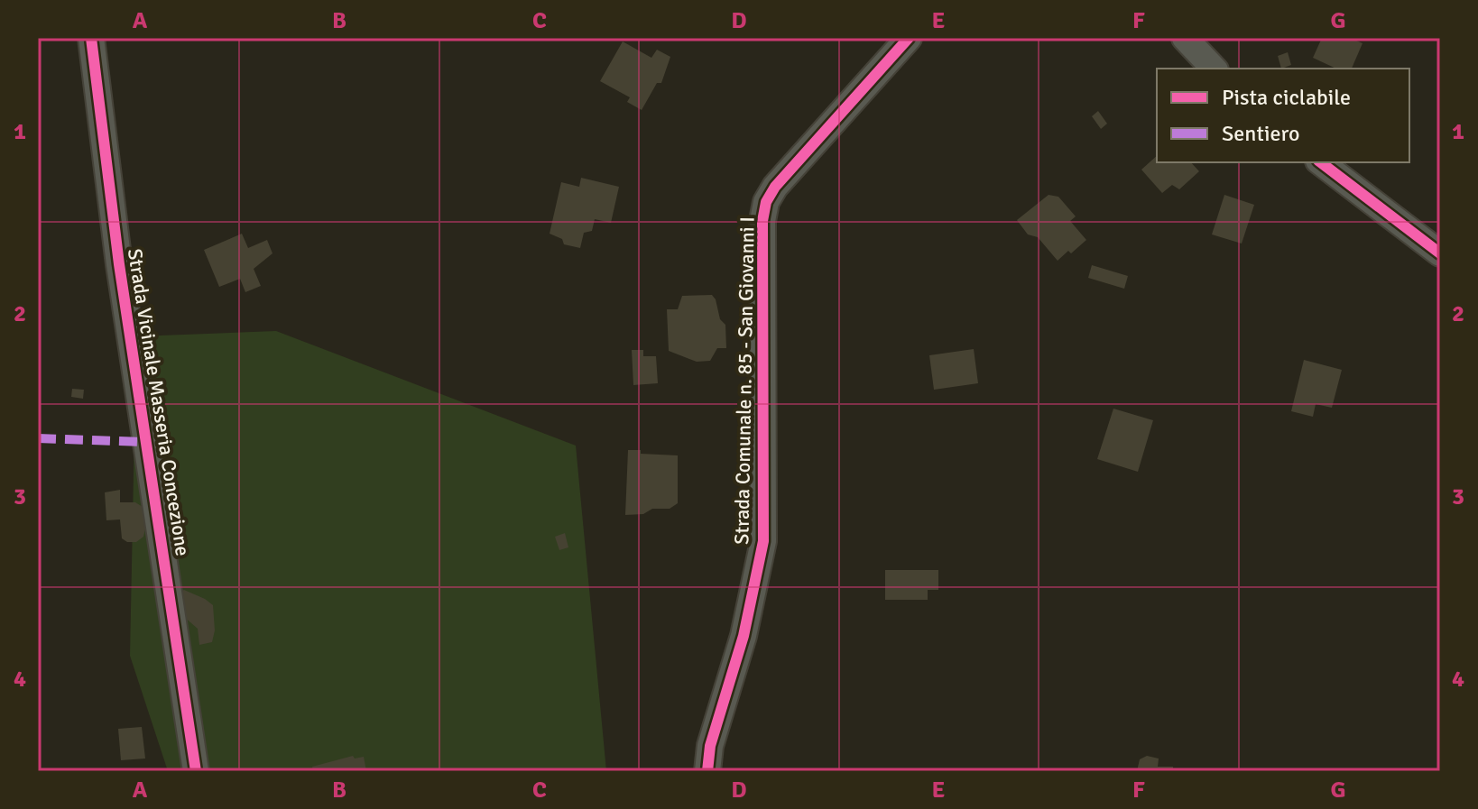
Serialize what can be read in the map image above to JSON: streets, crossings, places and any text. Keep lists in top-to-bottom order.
{
  "streets": {
    "street": ["Strada Comunale n. 85 - San Giovanni I", "Strada Vicinale Masseria Concezione"]
  },
  "legend": ["Pista ciclabile", "Sentiero"],
  "grid": {
    "columns": [
      "A",
      "B",
      "C",
      "D",
      "E",
      "F",
      "G"
    ],
    "rows": [
      "1",
      "2",
      "3",
      "4"
    ]
  }
}
